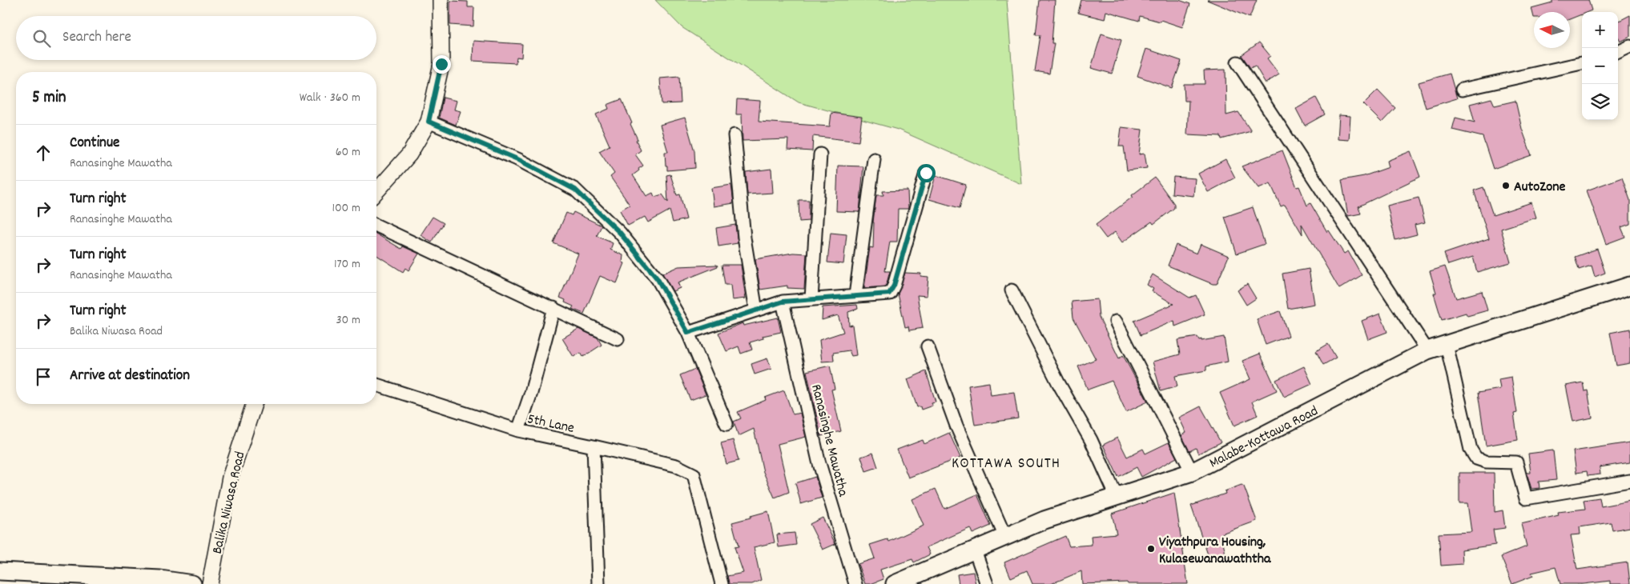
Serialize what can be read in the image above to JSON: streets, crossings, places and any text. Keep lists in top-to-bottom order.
{
  "streets": {
    "main road": ["Malabe-Kottawa Road"],
    "street": ["5th Lane", "Ranasinghe Mawatha", "Balika Niwasa Road"]
  },
  "districts": ["KOTTAWA SOUTH"],
  "places": ["AutoZone", "Viyathpura Housing, Kulasewanawaththa"],
  "north": "left",
  "page": {
    "map_buttons": ["+", "−"],
    "search": "Search here",
    "heading": ["5 min", "Walk · 360 m"],
    "list": [
      ["Continue", "Ranasinghe Mawatha", "60 m"],
      ["Turn right", "Ranasinghe Mawatha", "100 m"],
      ["Turn right", "Ranasinghe Mawatha", "170 m"],
      ["Turn right", "Balika Niwasa Road", "30 m"],
      "Arrive at destination"
    ]
  }
}
